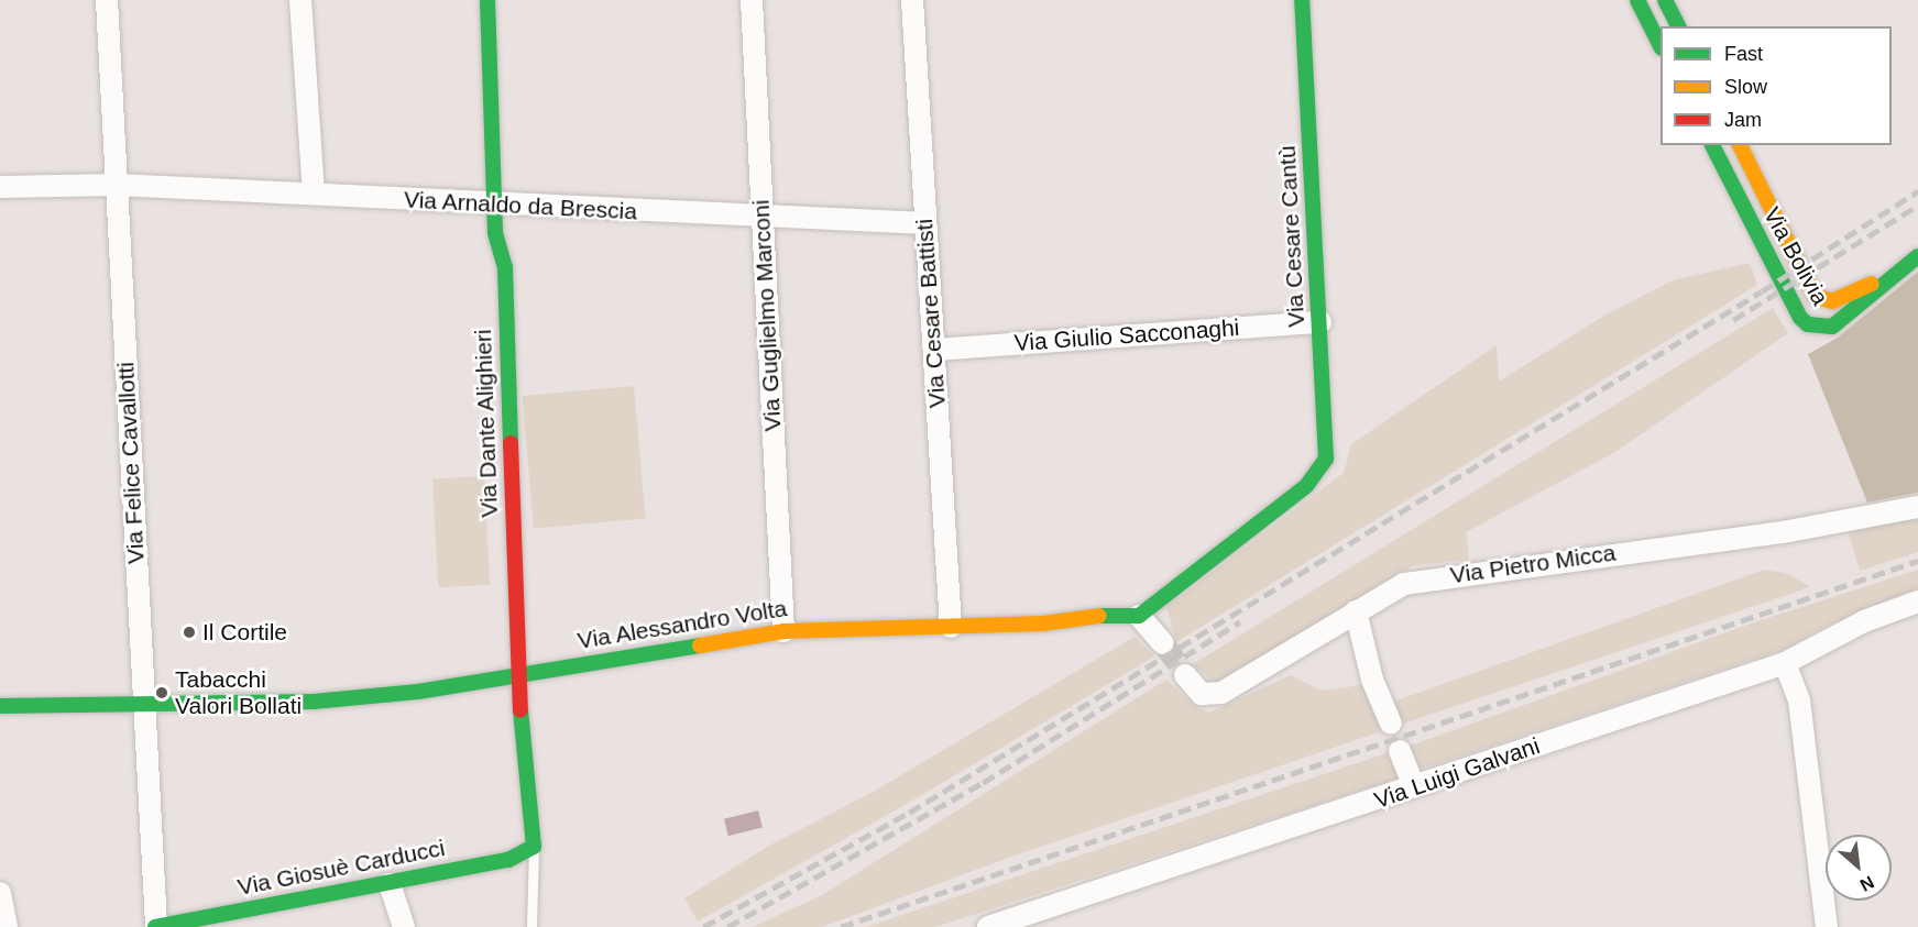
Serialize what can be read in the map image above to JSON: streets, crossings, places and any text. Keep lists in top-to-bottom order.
{
  "streets": {
    "street": [
      "Via Arnaldo da Brescia",
      "Via Cesare Cantù",
      "Via Bolivia",
      "Via Cesare Battisti",
      "Via Guglielmo Marconi",
      "Via Giulio Sacconaghi",
      "Via Dante Alighieri",
      "Via Felice Cavallotti",
      "Via Pietro Micca",
      "Via Alessandro Volta",
      "Via Luigi Galvani",
      "Via Giosuè Carducci"
    ]
  },
  "crossings": [
    ["Via Arnaldo da Brescia", "Via Cesare Battisti"],
    ["Via Arnaldo da Brescia", "Via Guglielmo Marconi"],
    ["Via Arnaldo da Brescia", "Via Dante Alighieri"],
    ["Via Arnaldo da Brescia", "Via Felice Cavallotti"],
    ["Via Cesare Cantù", "Via Giulio Sacconaghi"],
    ["Via Cesare Cantù", "Via Alessandro Volta"],
    ["Via Cesare Battisti", "Via Giulio Sacconaghi"],
    ["Via Cesare Battisti", "Via Alessandro Volta"],
    ["Via Guglielmo Marconi", "Via Alessandro Volta"],
    ["Via Dante Alighieri", "Via Alessandro Volta"],
    ["Via Dante Alighieri", "Via Giosuè Carducci"],
    ["Via Felice Cavallotti", "Via Alessandro Volta"],
    ["Via Felice Cavallotti", "Via Giosuè Carducci"]
  ],
  "places": ["Il Cortile", "Tabacchi Valori Bollati"],
  "legend": ["Fast", "Slow", "Jam"],
  "north": "bottom right"
}
